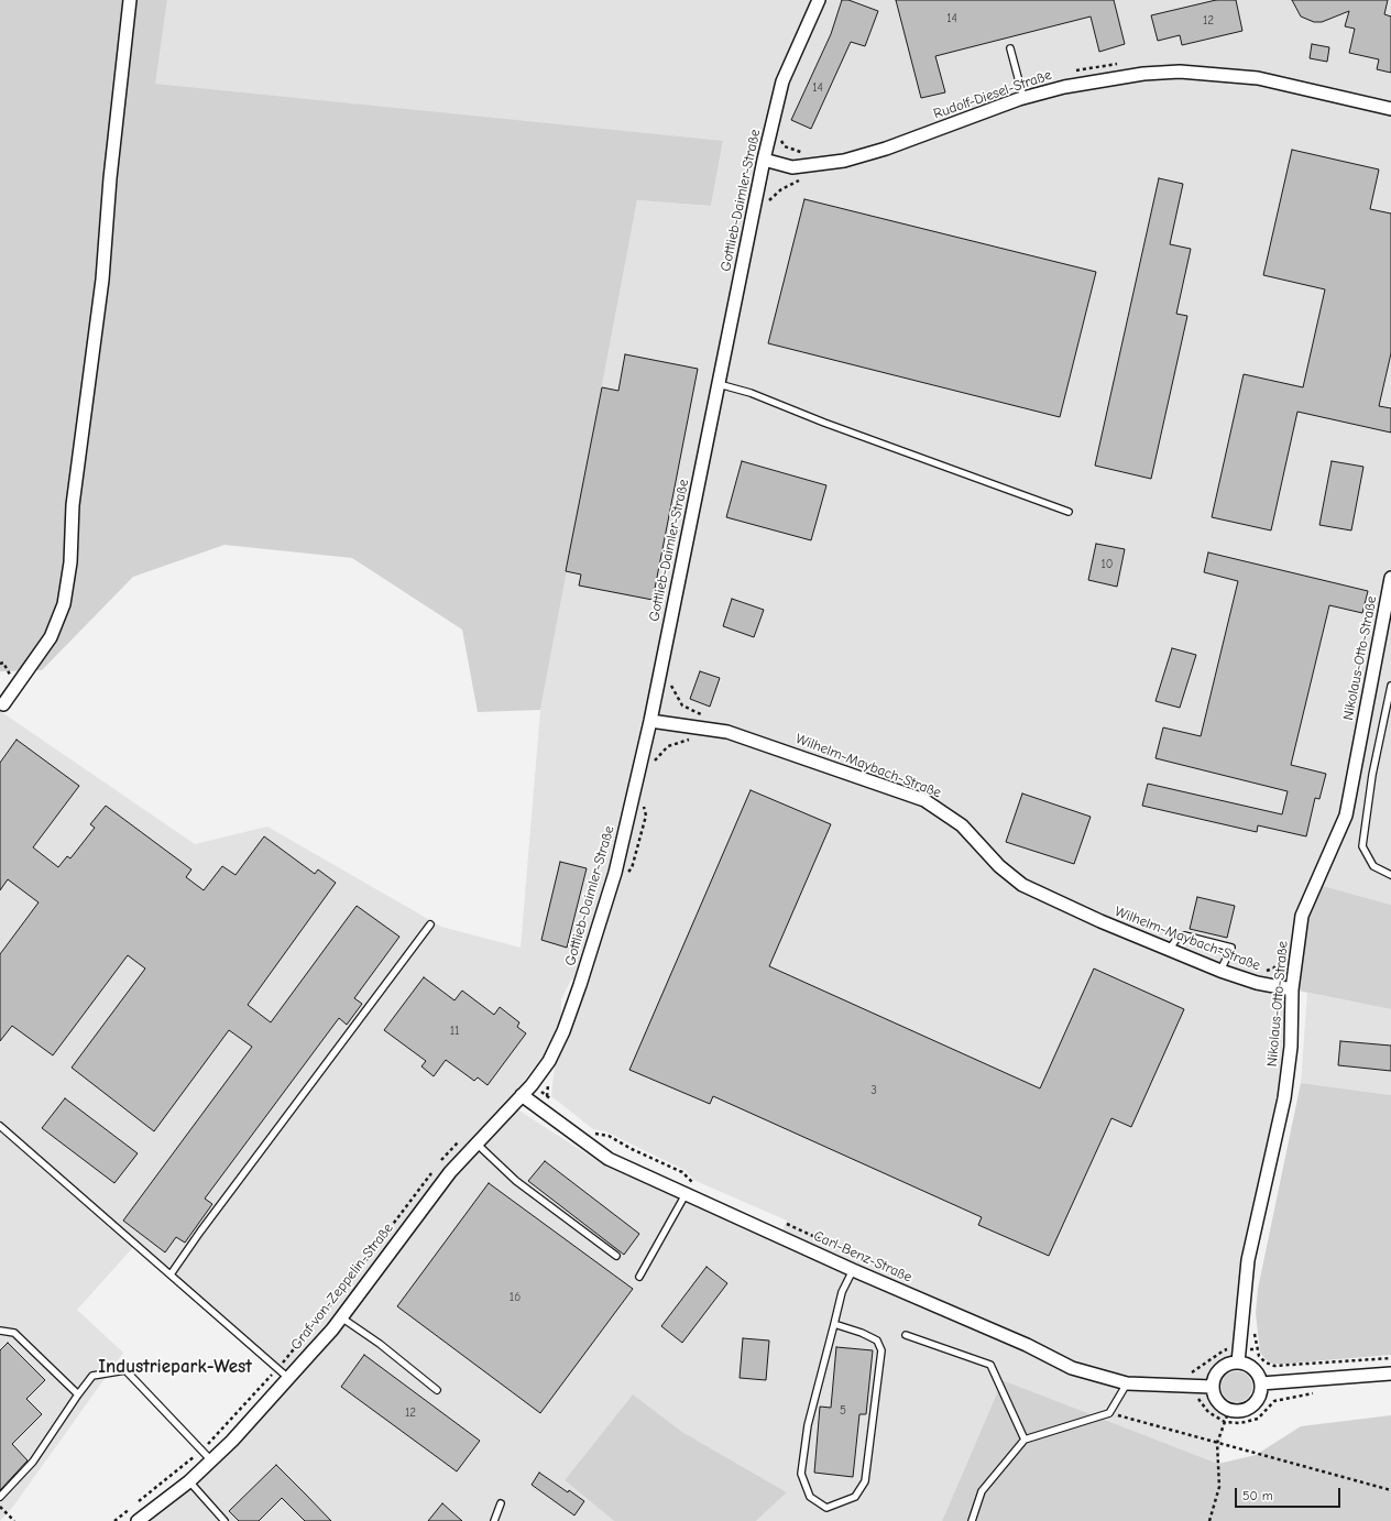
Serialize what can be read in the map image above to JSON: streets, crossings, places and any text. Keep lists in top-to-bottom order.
{
  "streets": {
    "street": [
      "Rudolf-Diesel-Straße",
      "Gottlieb-Daimler-Straße",
      "Nikolaus-Otto-Straße",
      "Wilhelm-Maybach-Straße",
      "Carl-Benz-Straße",
      "Graf-von-Zeppelin-Straße"
    ]
  },
  "crossings": [
    ["Rudolf-Diesel-Straße", "Gottlieb-Daimler-Straße"],
    ["Gottlieb-Daimler-Straße", "Wilhelm-Maybach-Straße"],
    ["Gottlieb-Daimler-Straße", "Carl-Benz-Straße"],
    ["Gottlieb-Daimler-Straße", "Graf-von-Zeppelin-Straße"],
    ["Nikolaus-Otto-Straße", "Wilhelm-Maybach-Straße"],
    ["Nikolaus-Otto-Straße", "Carl-Benz-Straße"],
    ["Carl-Benz-Straße", "Graf-von-Zeppelin-Straße"]
  ],
  "districts": ["Industriepark-West"],
  "house_numbers": [
    "14",
    "12",
    "14",
    "10",
    "11",
    "3",
    "16",
    "5",
    "12"
  ],
  "scale_bar": "50 m"
}
